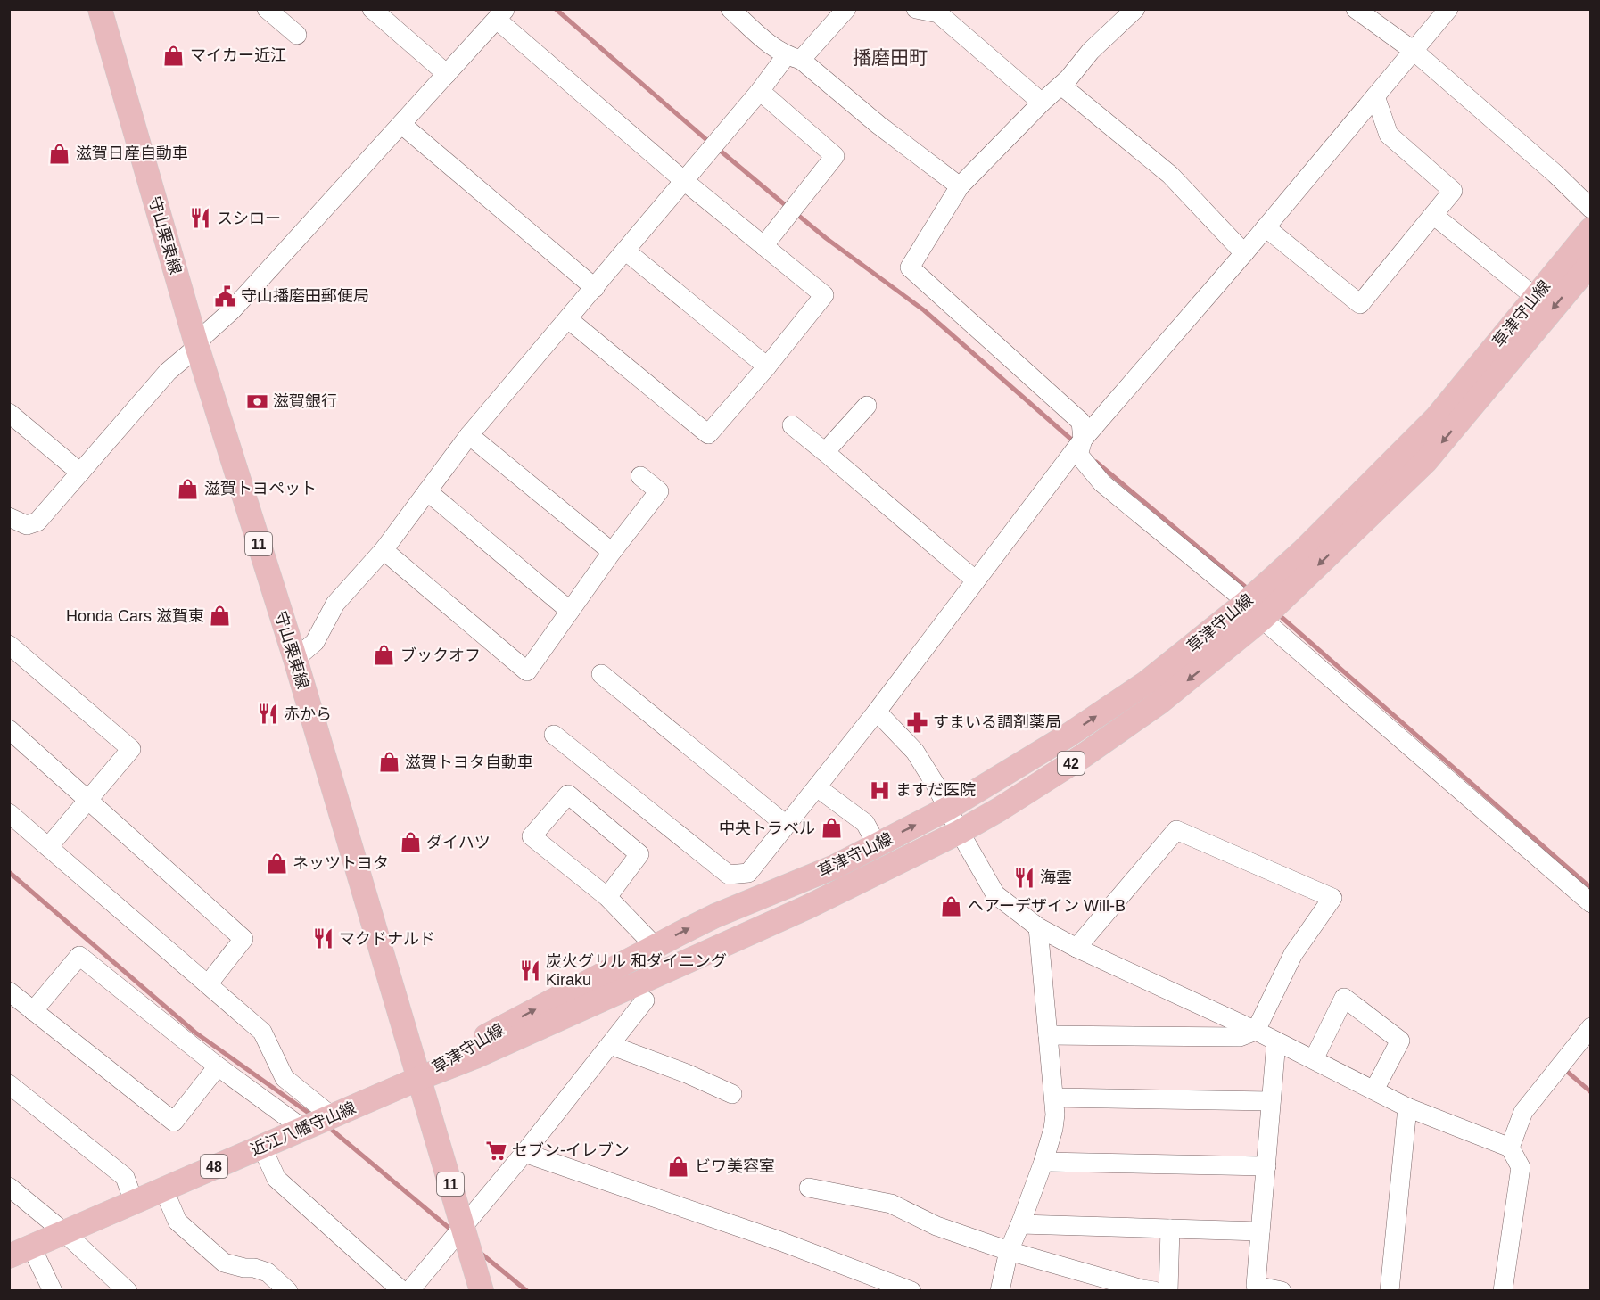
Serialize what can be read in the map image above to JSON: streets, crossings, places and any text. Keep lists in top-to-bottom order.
{
  "streets": {
    "main road": [
      "守山栗東線",
      "草津守山線",
      "11",
      "42",
      "近江八幡守山線",
      "48"
    ]
  },
  "crossings": [
    ["守山栗東線", "草津守山線"],
    ["守山栗東線", "近江八幡守山線"],
    ["草津守山線", "近江八幡守山線"]
  ],
  "districts": ["播磨田町"],
  "places": {
    "shop": [
      "マイカー近江",
      "滋賀日産自動車",
      "滋賀トヨペット",
      "Honda Cars 滋賀東",
      "ブックオフ",
      "滋賀トヨタ自動車",
      "中央トラベル",
      "ダイハツ",
      "ネッツトヨタ",
      "ヘアーデザイン Will-B",
      "ビワ美容室"
    ],
    "restaurant": [
      "スシロー",
      "赤から",
      "海雲",
      "マクドナルド",
      "炭火グリル 和ダイニング Kiraku"
    ],
    "public building": ["守山播磨田郵便局"],
    "bank": ["滋賀銀行"],
    "pharmacy": ["すまいる調剤薬局"],
    "hospital": ["ますだ医院"],
    "supermarket": ["セブン-イレブン"]
  }
}
